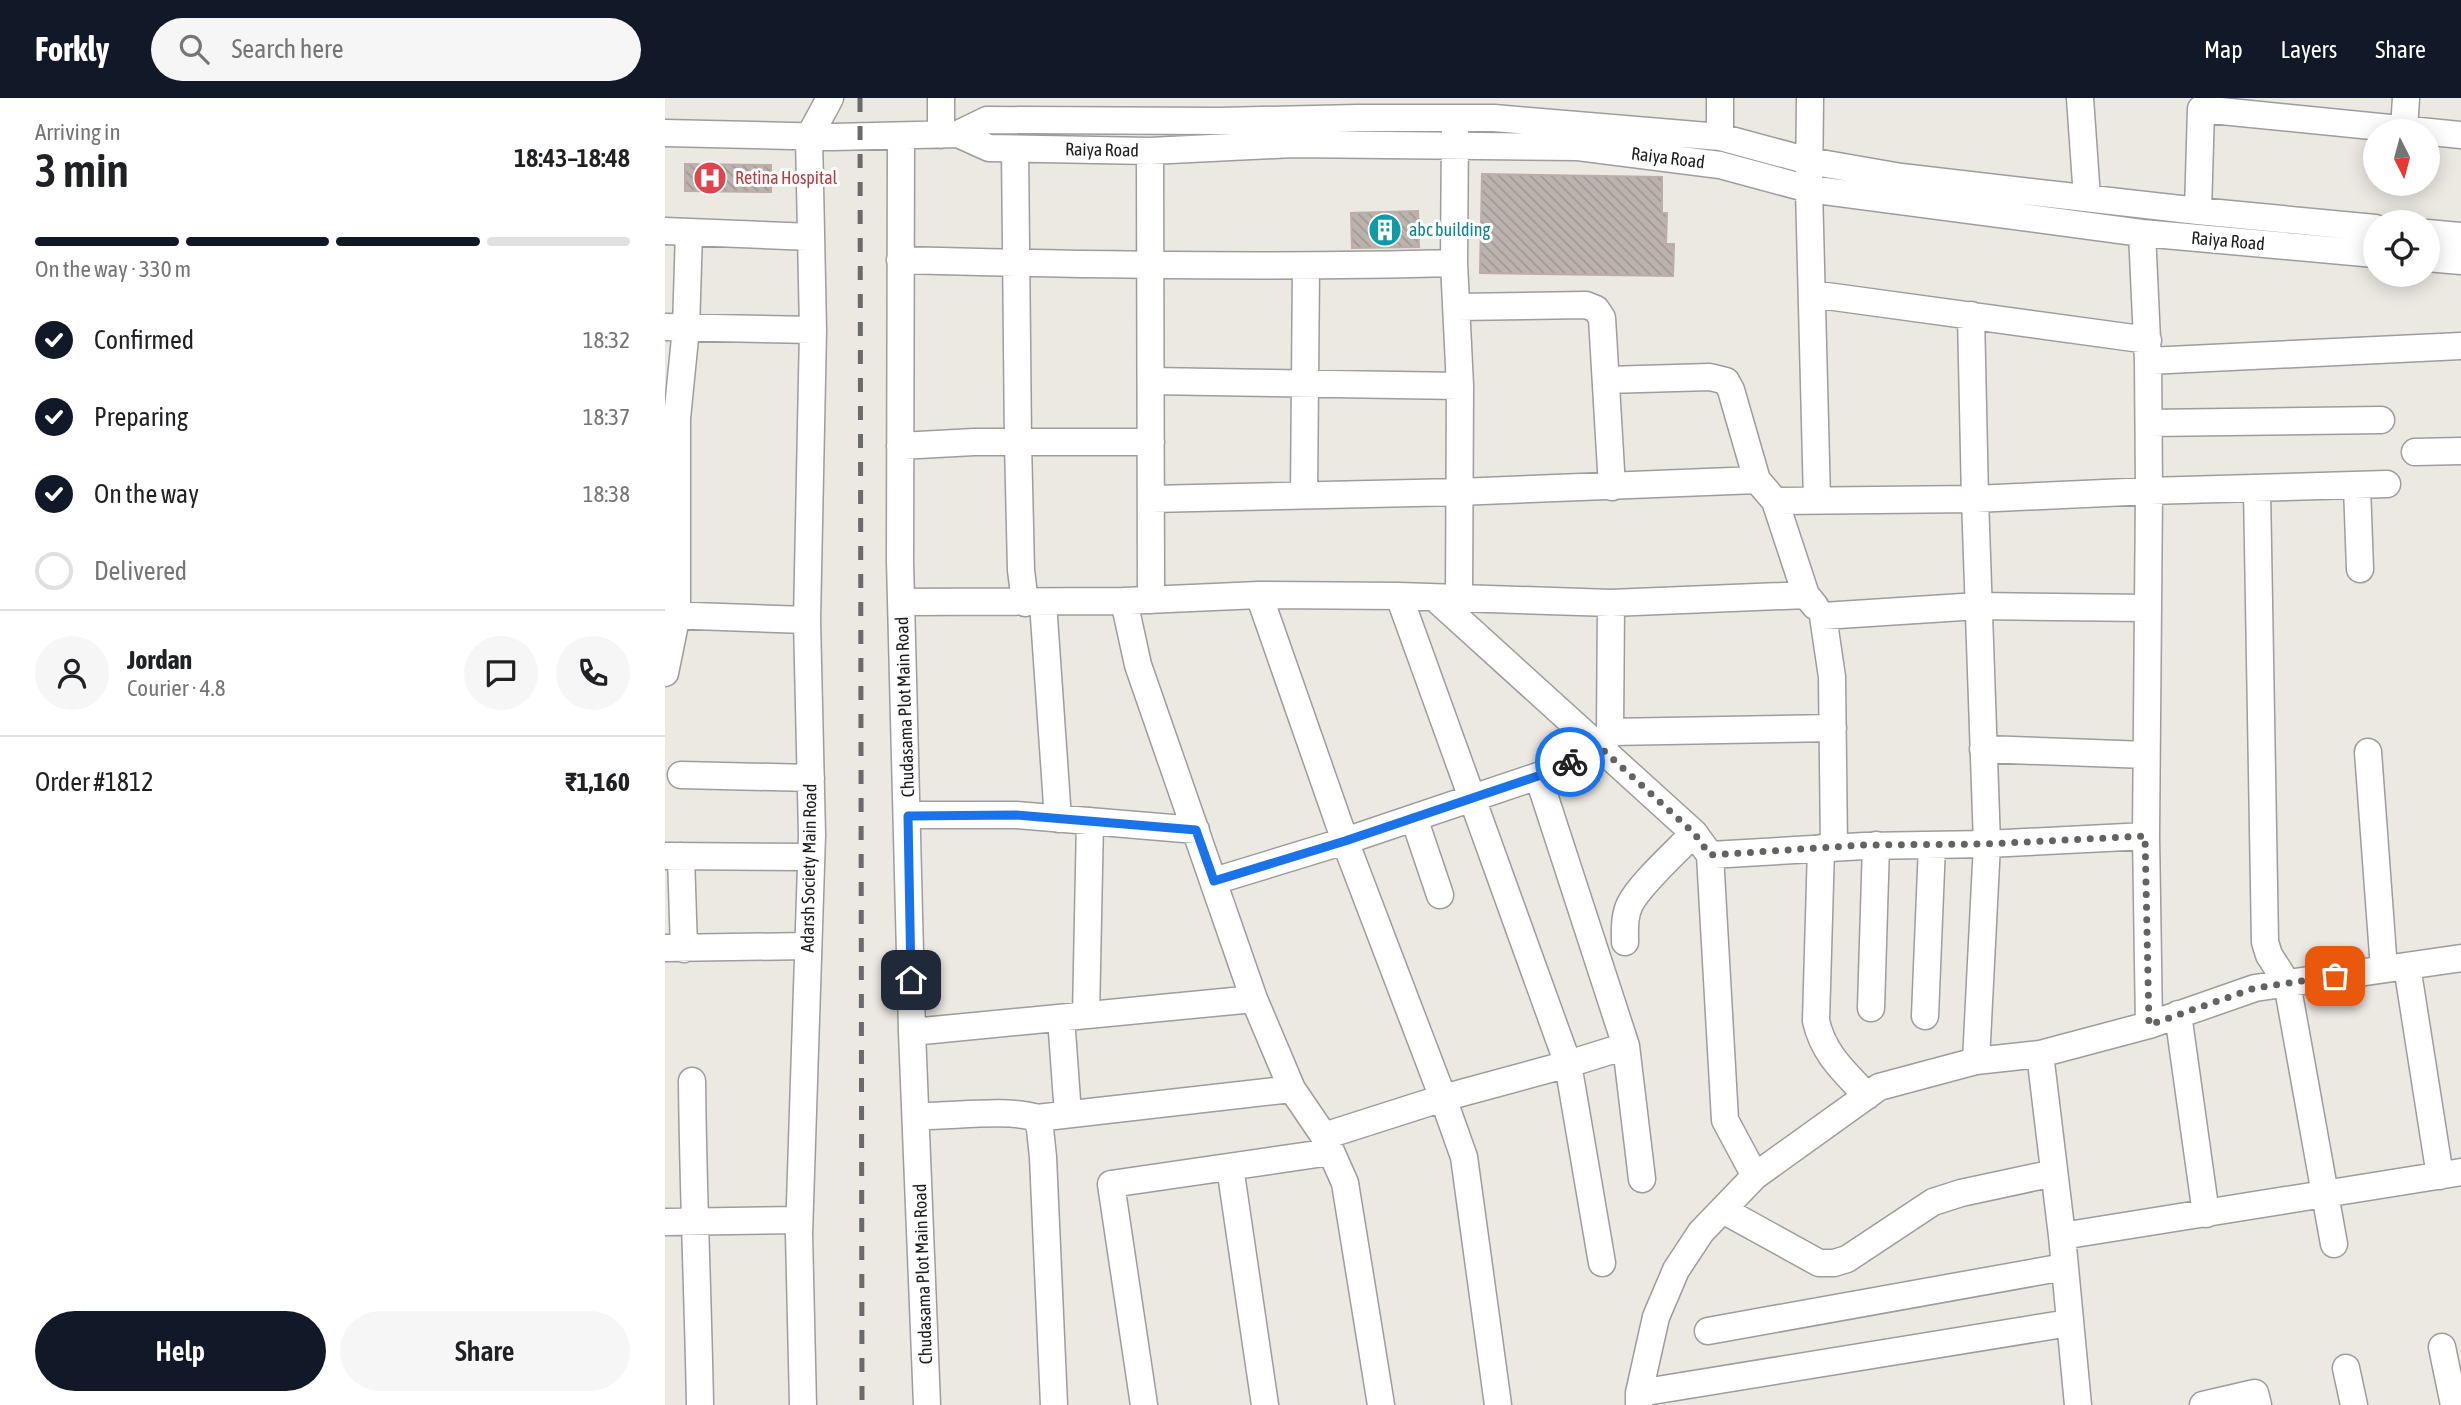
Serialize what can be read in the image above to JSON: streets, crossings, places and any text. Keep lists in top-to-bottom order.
{
  "streets": {
    "street": ["Raiya Road", "Chudasama Plot Main Road", "Adarsh Society Main Road"]
  },
  "crossings": [
    ["Raiya Road", "Chudasama Plot Main Road"],
    ["Raiya Road", "Adarsh Society Main Road"]
  ],
  "places": {
    "hospital": ["Retina Hospital"],
    "building": ["abc building"]
  },
  "north": "bottom",
  "page": {
    "header": "Forkly",
    "search": "Search here",
    "nav": ["Map", "Layers", "Share"],
    "heading": ["3 min", "Arriving in", "18:43–18:48"],
    "panel": [
      "Jordan",
      "Courier · 4.8",
      "Order #1812",
      "₹1,160"
    ],
    "bar": "On the way · 330 m",
    "list": [
      ["Confirmed", "18:32"],
      ["Preparing", "18:37"],
      ["On the way", "18:38"],
      "Delivered"
    ],
    "buttons": ["Help", "Share"]
  }
}
